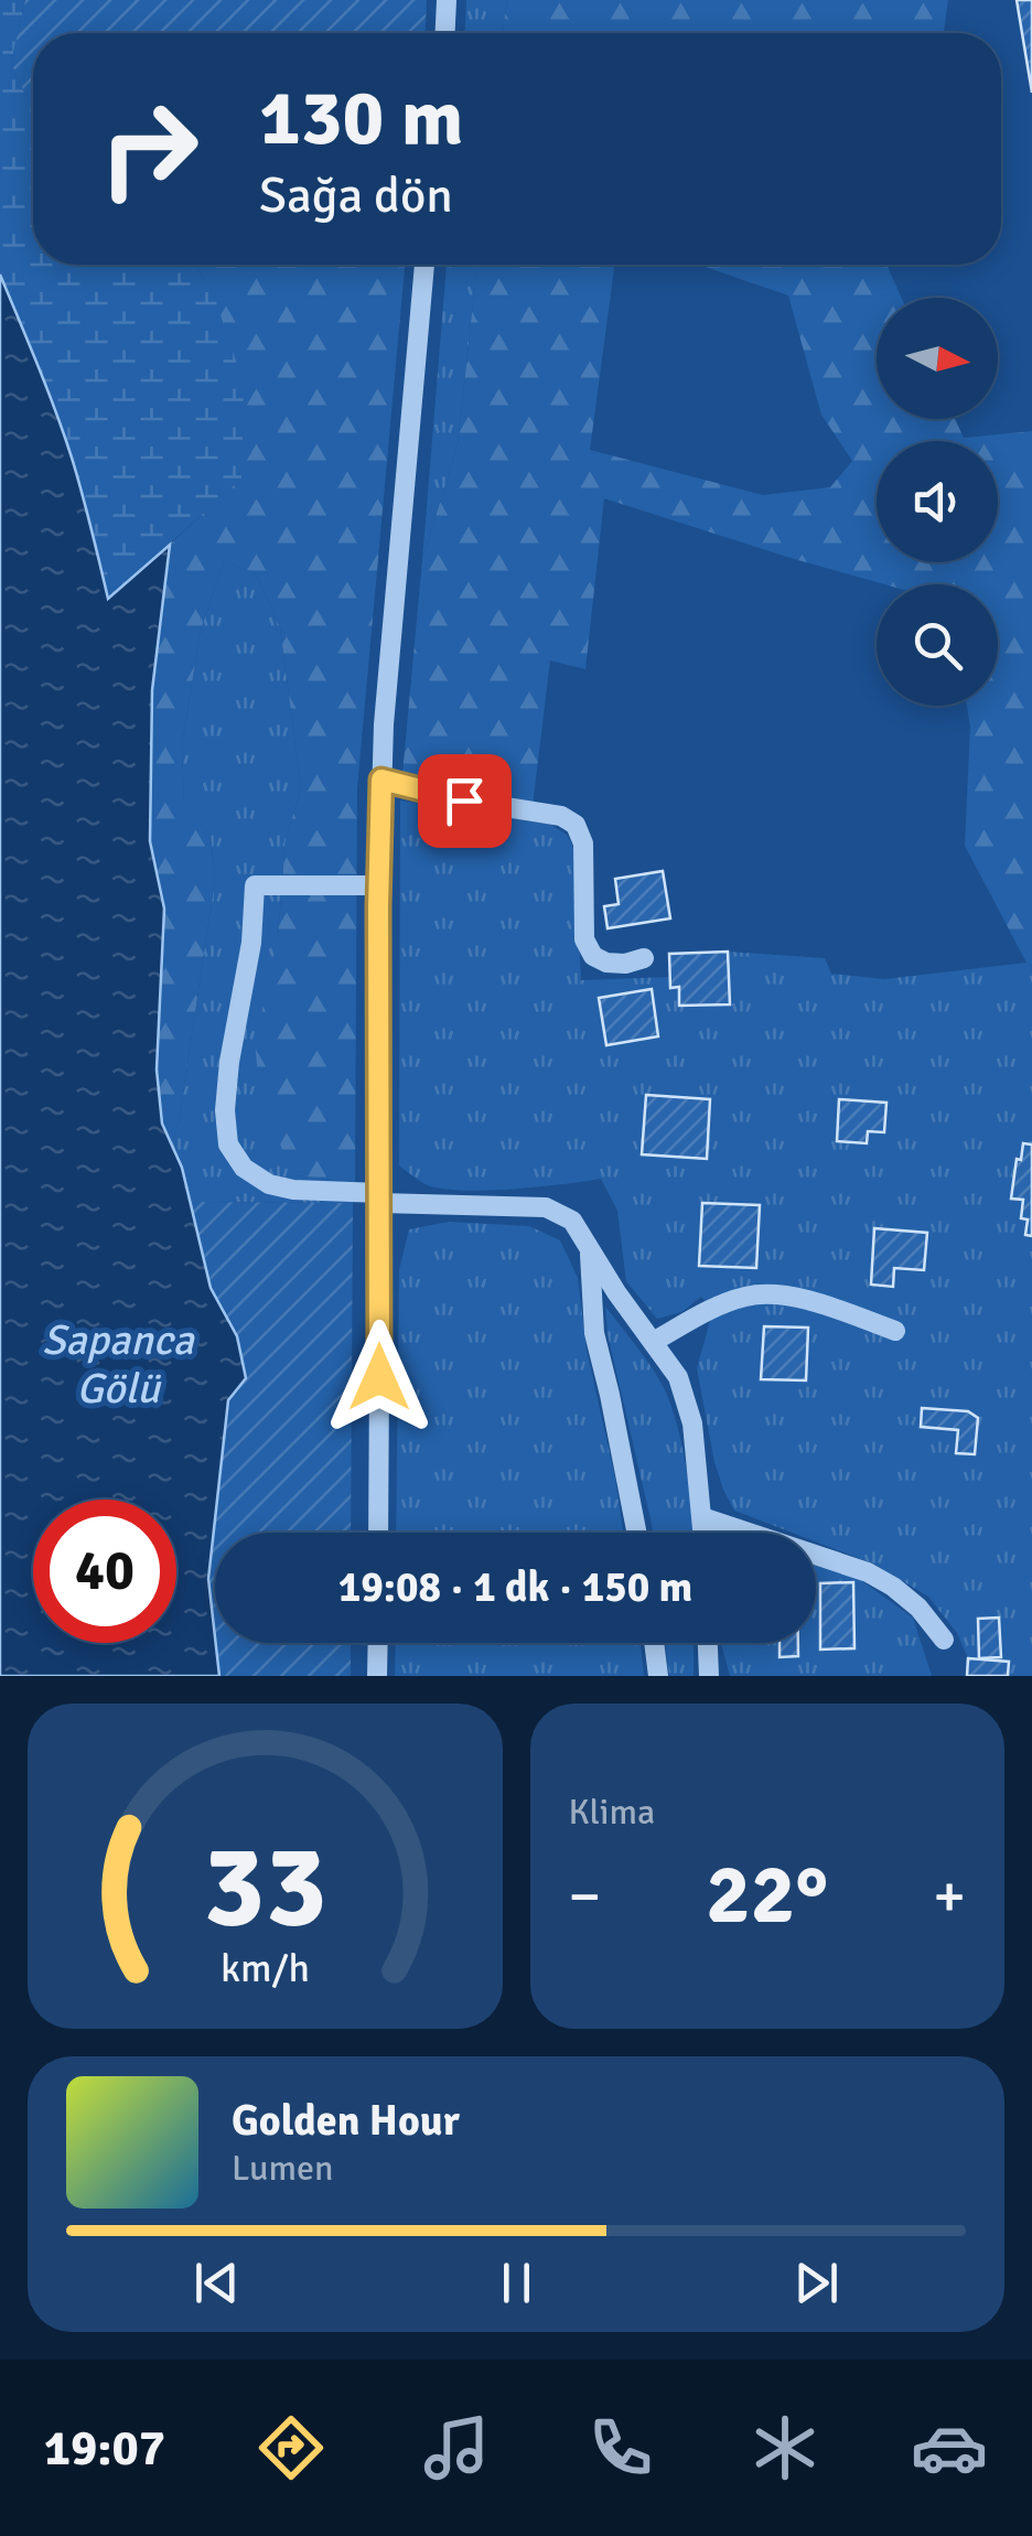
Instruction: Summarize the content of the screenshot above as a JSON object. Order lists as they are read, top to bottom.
{
  "water": ["Sapanca Gölü"],
  "north": "right",
  "page": {
    "turn": ["130 m", "Sağa dön"],
    "limit": "40",
    "trip": "19:08 · 1 dk · 150 m",
    "tile": "Klima",
    "heat": ["−", "22°", "+"],
    "song": ["Golden Hour", "Lumen"],
    "tabs": "19:07",
    "gauge": ["33", "km/h"]
  }
}
